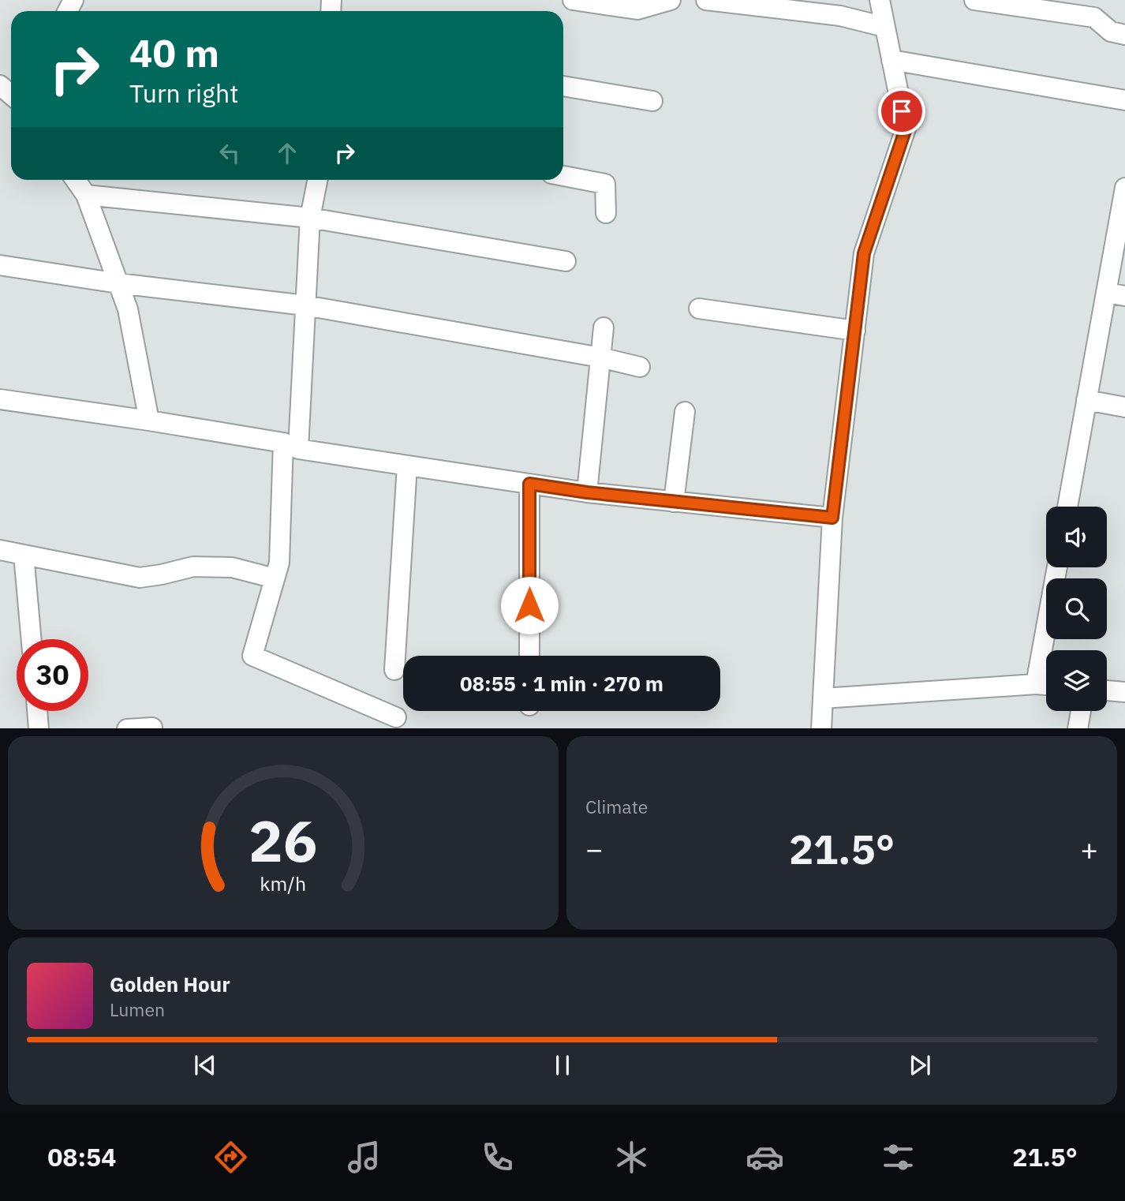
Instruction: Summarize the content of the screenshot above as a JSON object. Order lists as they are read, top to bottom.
{
  "page": {
    "turn": ["40 m", "Turn right"],
    "limit": "30",
    "trip": "08:55 · 1 min · 270 m",
    "tile": "Climate",
    "heat": ["−", "21.5°", "+"],
    "song": ["Golden Hour", "Lumen"],
    "tabs": ["08:54", "21.5°"],
    "gauge": ["26", "km/h"]
  }
}
